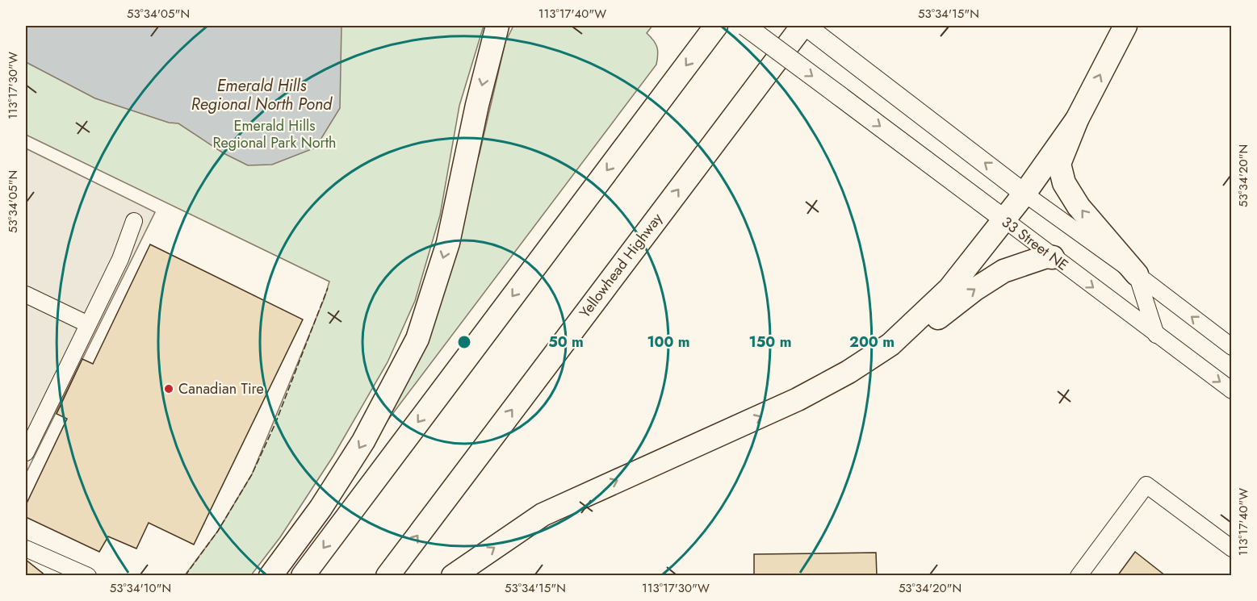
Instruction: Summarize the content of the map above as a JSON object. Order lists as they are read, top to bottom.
{
  "streets": {
    "highway": ["Yellowhead Highway"],
    "main road": ["33 Street NE"]
  },
  "water": ["Emerald Hills Regional North Pond"],
  "parks": ["Emerald Hills Regional Park North"],
  "places": ["Canadian Tire"],
  "coordinates": [
    "53°34'05\"N",
    "113°17'40\"W",
    "53°34'15\"N",
    "113°17'30\"W",
    "53°34'20\"N",
    "53°34'10\"N"
  ],
  "rings": [
    "50 m",
    "100 m",
    "150 m",
    "200 m"
  ]
}
